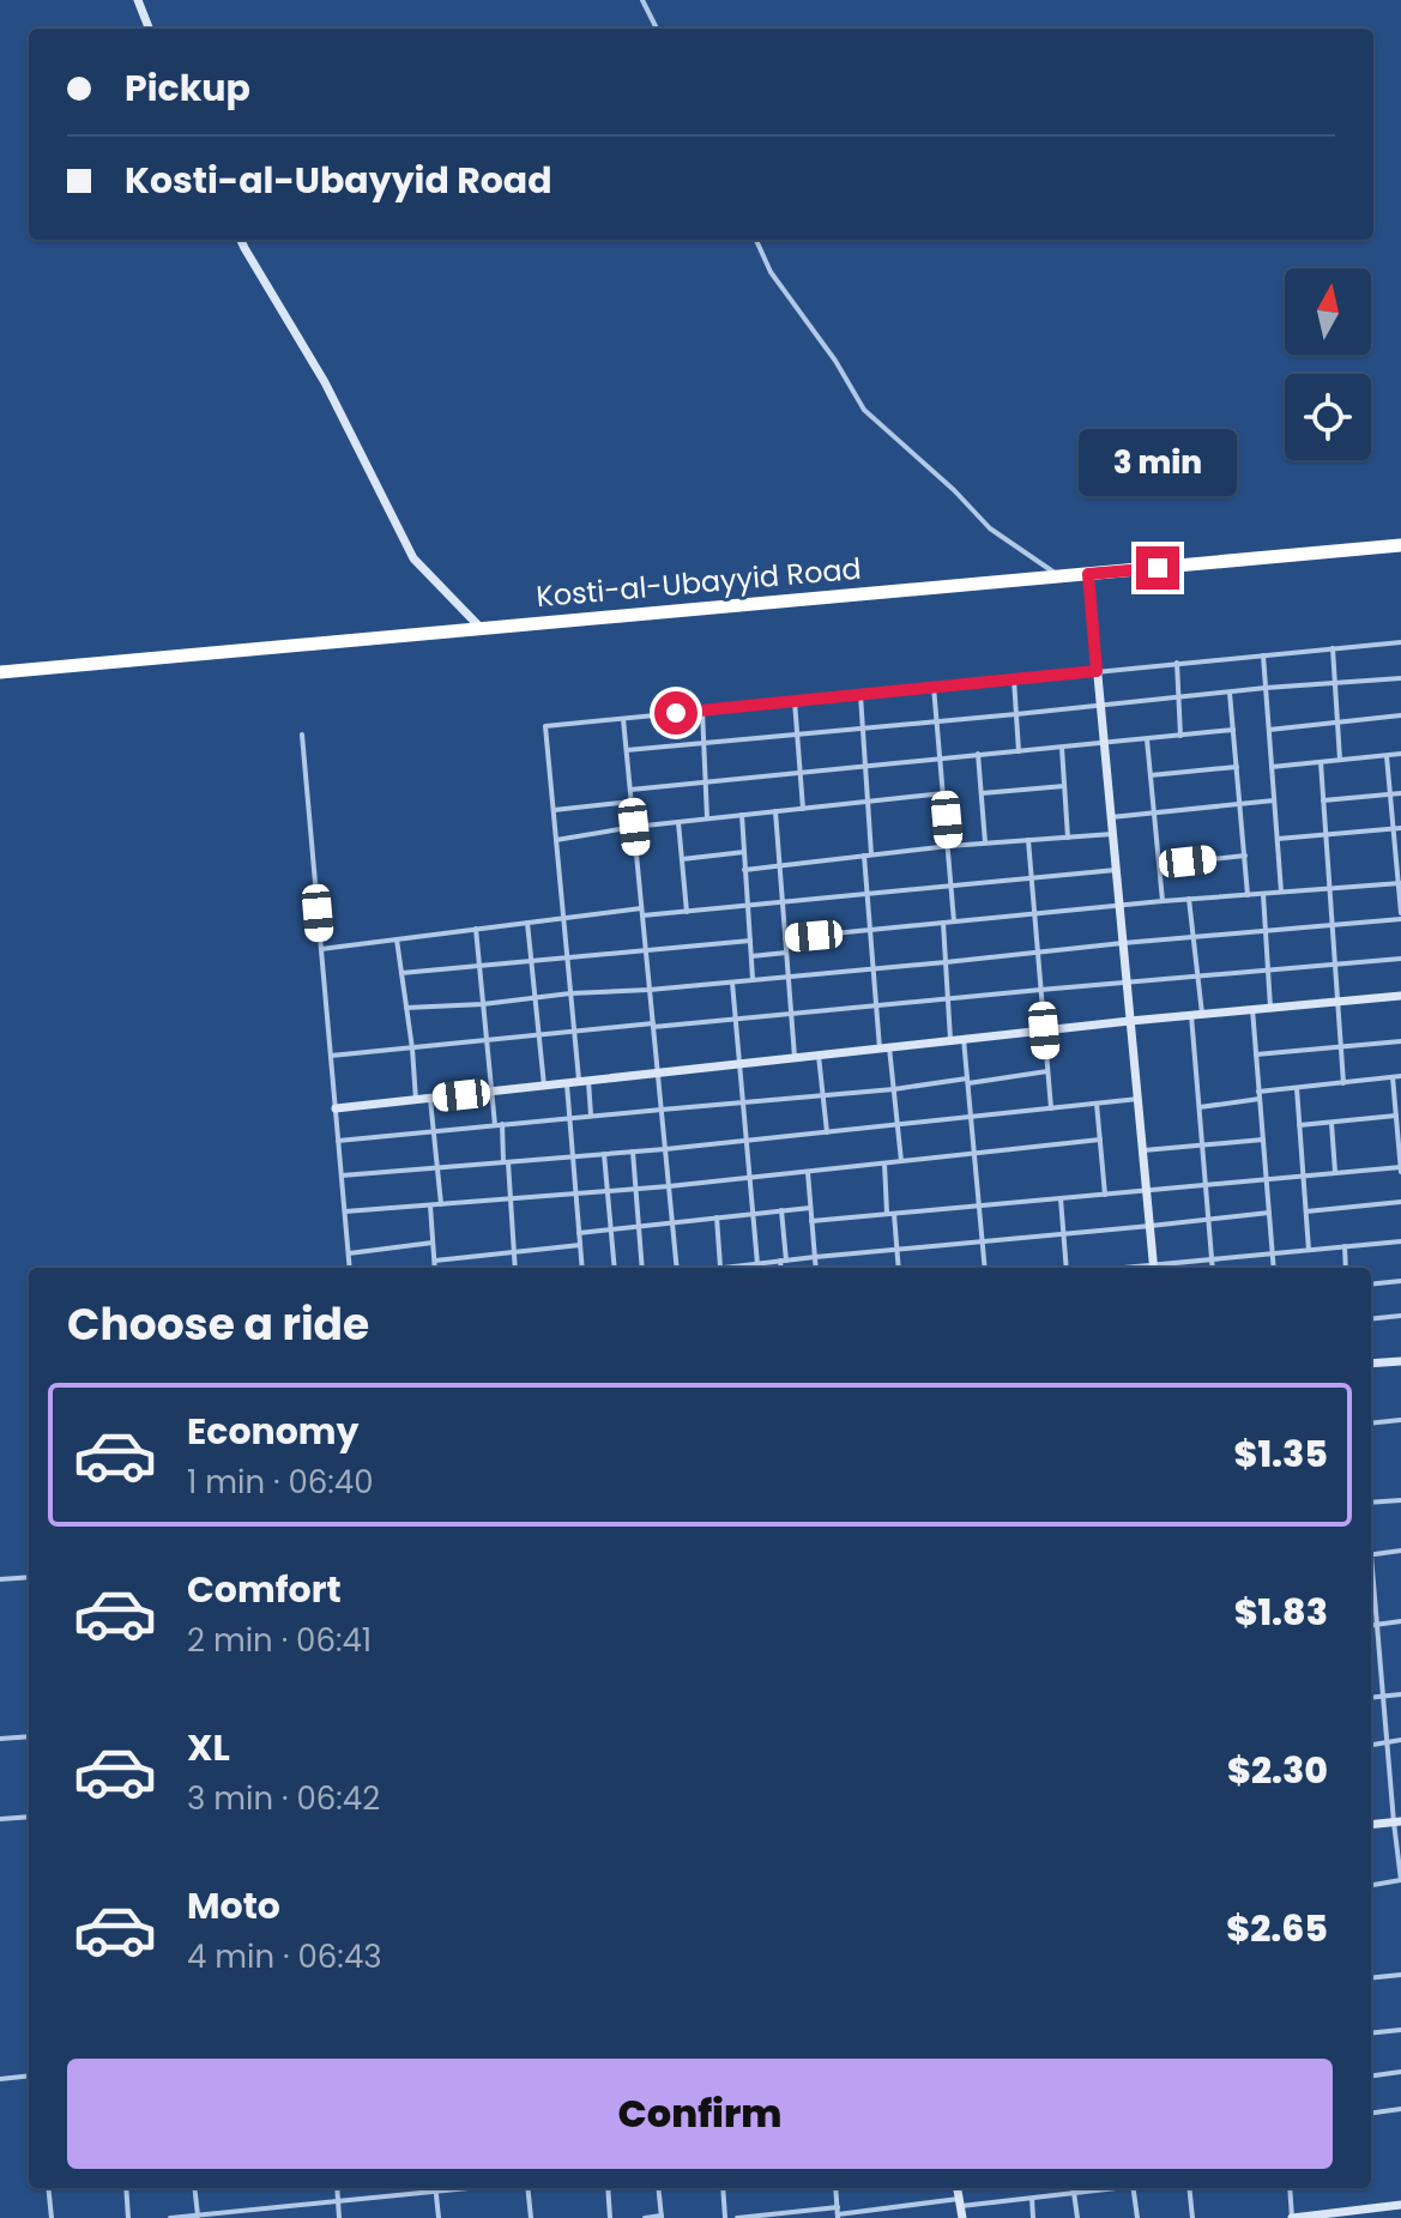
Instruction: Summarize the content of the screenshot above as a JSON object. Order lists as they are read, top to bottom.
{
  "streets": {
    "highway": ["Kosti-al-Ubayyid Road"]
  },
  "north": "top",
  "page": {
    "banner": ["Pickup", "Kosti-al-Ubayyid Road"],
    "bubble": "3 min",
    "heading": "Choose a ride",
    "list": [
      {
        "name": "Economy",
        "note": "1 min · 06:40",
        "value": "$1.35"
      },
      {
        "name": "Comfort",
        "note": "2 min · 06:41",
        "value": "$1.83"
      },
      {
        "name": "XL",
        "note": "3 min · 06:42",
        "value": "$2.30"
      },
      {
        "name": "Moto",
        "note": "4 min · 06:43",
        "value": "$2.65"
      }
    ],
    "buttons": "Confirm"
  }
}
